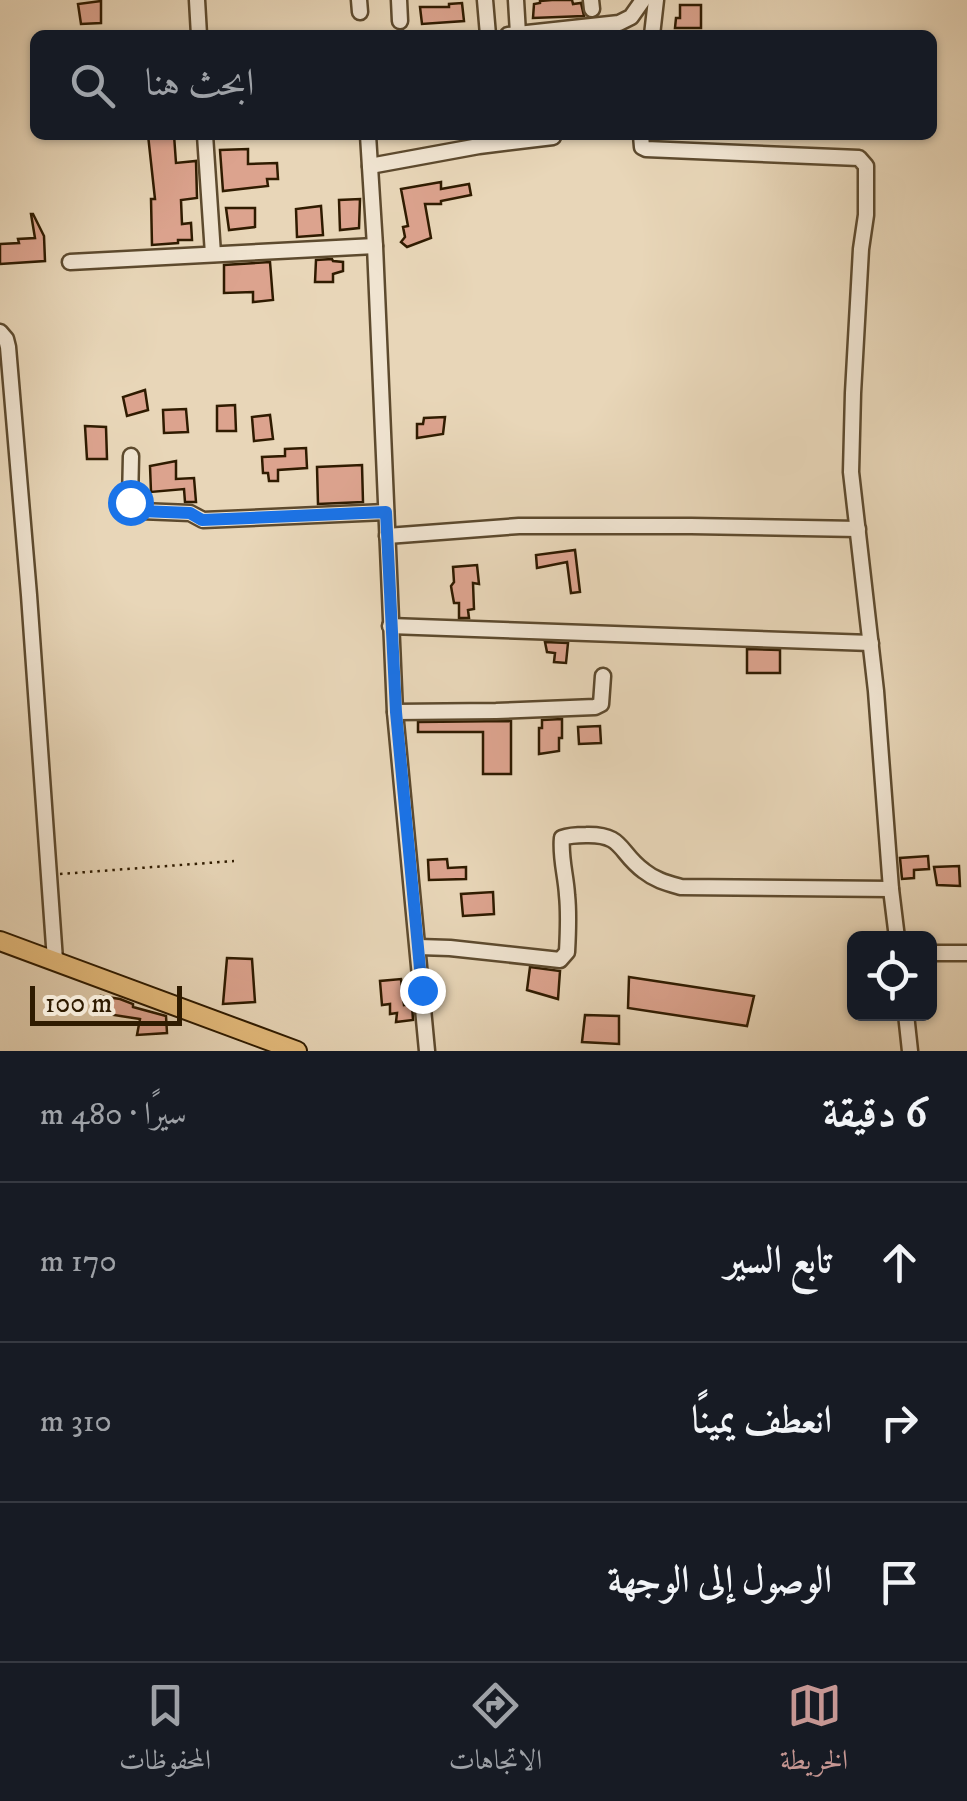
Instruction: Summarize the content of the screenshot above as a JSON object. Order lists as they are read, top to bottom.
{
  "scale_bar": "100 m",
  "page": {
    "search": "ابحث هنا",
    "scale": "100 m",
    "heading": ["6 دقيقة", "سيرًا · 480 m"],
    "list": [
      ["تابع السير", "170 m"],
      ["انعطف يمينًا", "310 m"],
      "الوصول إلى الوجهة"
    ],
    "nav": ["الخريطة", "الاتجاهات", "المحفوظات"]
  }
}
